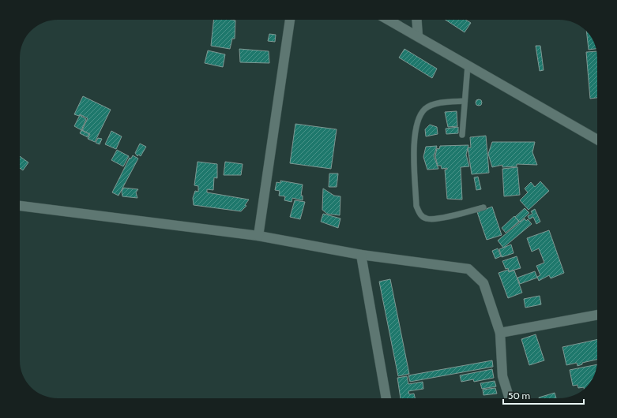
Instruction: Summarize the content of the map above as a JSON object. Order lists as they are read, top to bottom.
{
  "scale_bar": "50 m"
}
